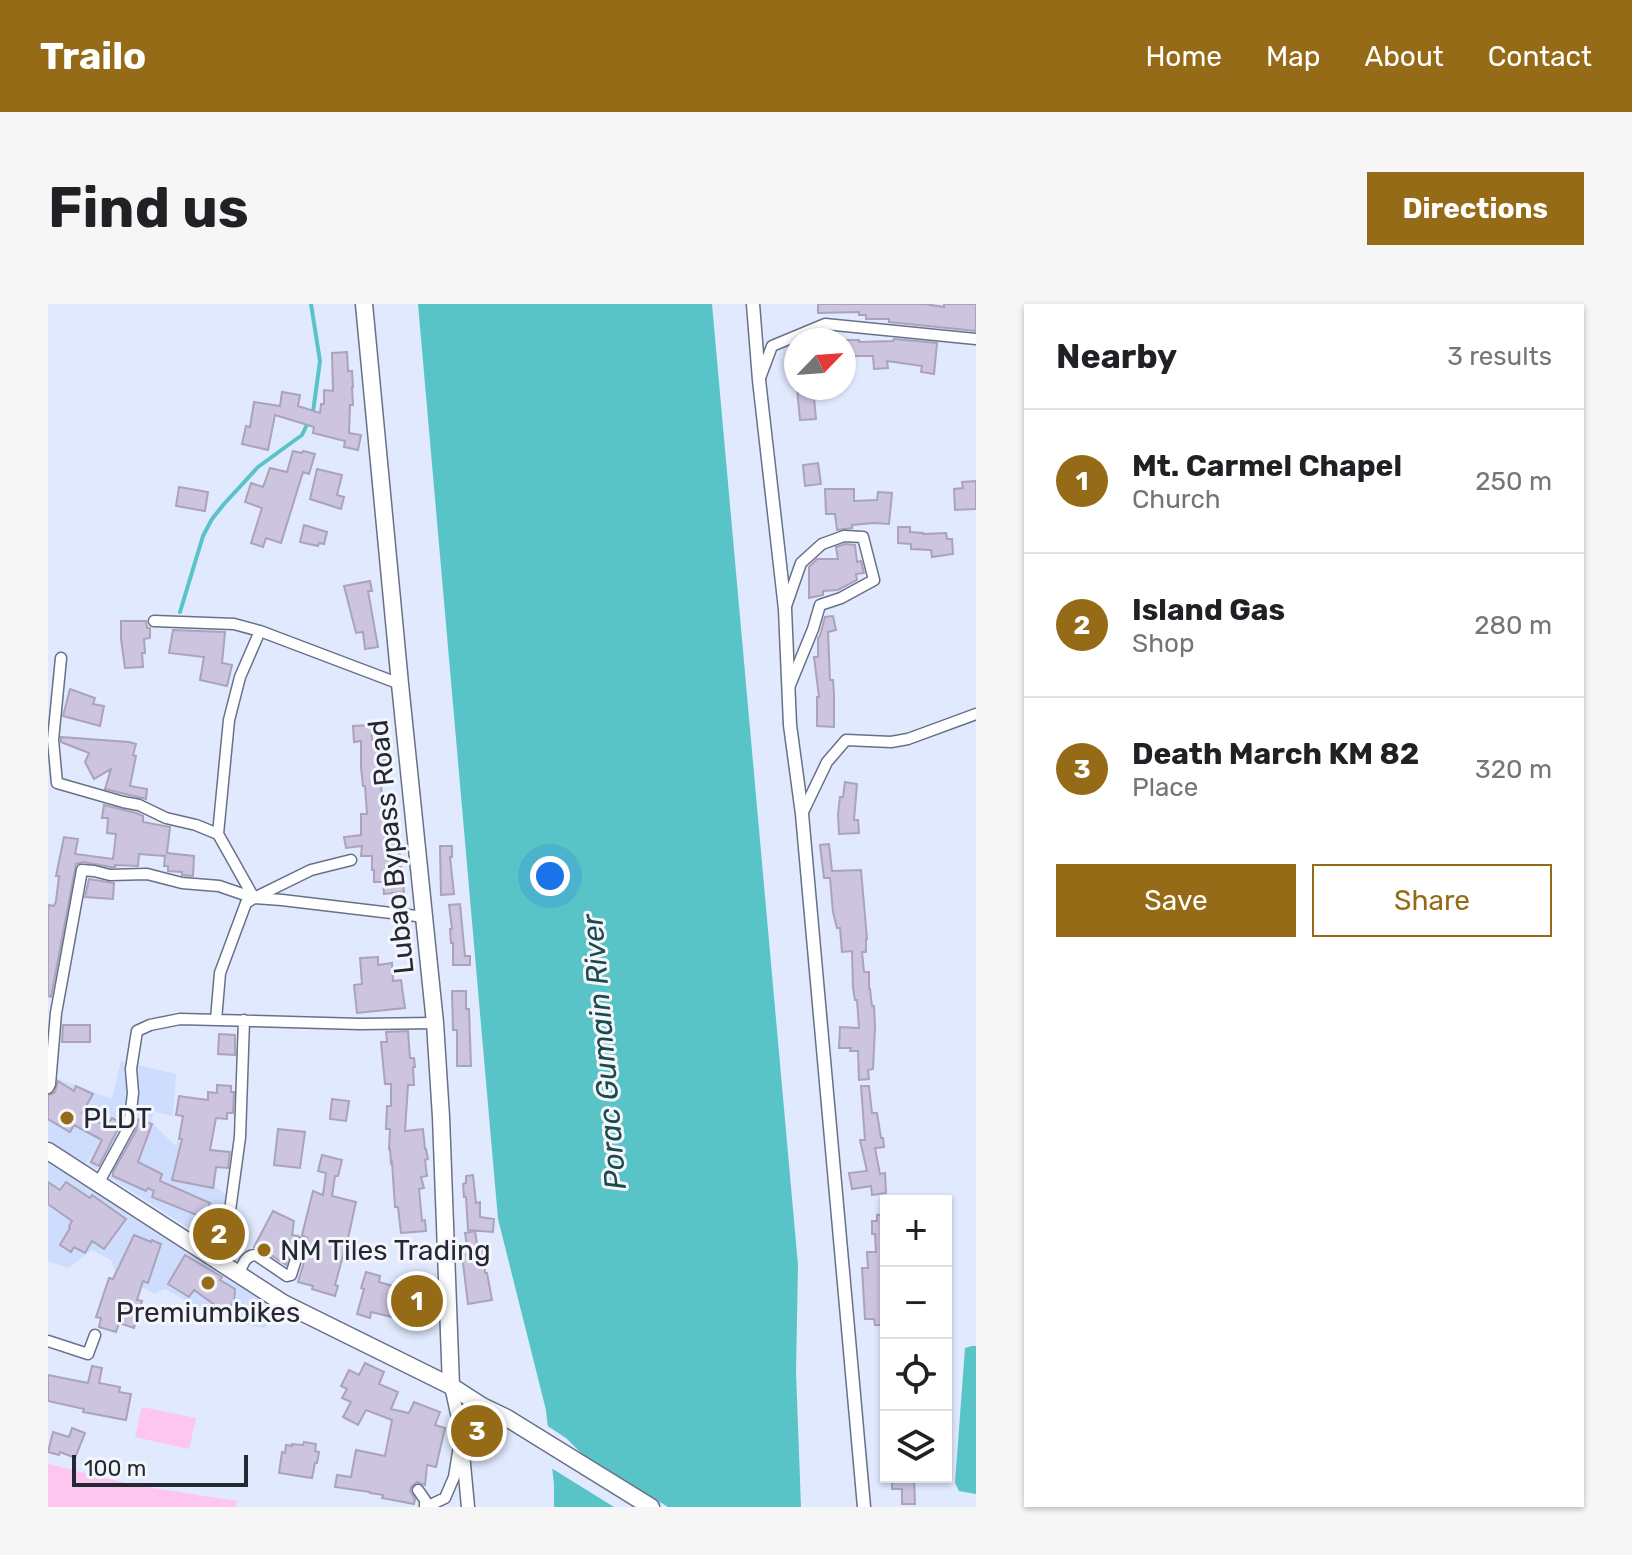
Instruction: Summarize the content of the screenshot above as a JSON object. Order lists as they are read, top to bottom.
{
  "streets": {
    "main road": ["Lubao Bypass Road"]
  },
  "water": ["Porac Gumain River"],
  "places": ["PLDT", "NM Tiles Trading", "Premiumbikes"],
  "scale_bar": "100 m",
  "north": "top right",
  "page": {
    "header": "Trailo",
    "nav": [
      "Home",
      "Map",
      "About",
      "Contact"
    ],
    "buttons": [
      "Directions",
      ["Save", "Share"]
    ],
    "title": "Find us",
    "heading": ["Nearby", "3 results"],
    "list": [
      {
        "mark": "1",
        "name": "Mt. Carmel Chapel",
        "note": "Church",
        "value": "250 m"
      },
      {
        "mark": "2",
        "name": "Island Gas",
        "note": "Shop",
        "value": "280 m"
      },
      {
        "mark": "3",
        "name": "Death March KM 82",
        "note": "Place",
        "value": "320 m"
      }
    ],
    "map_buttons": ["+", "−"],
    "pins": ["2", "1", "3"],
    "scale": "100 m"
  }
}
